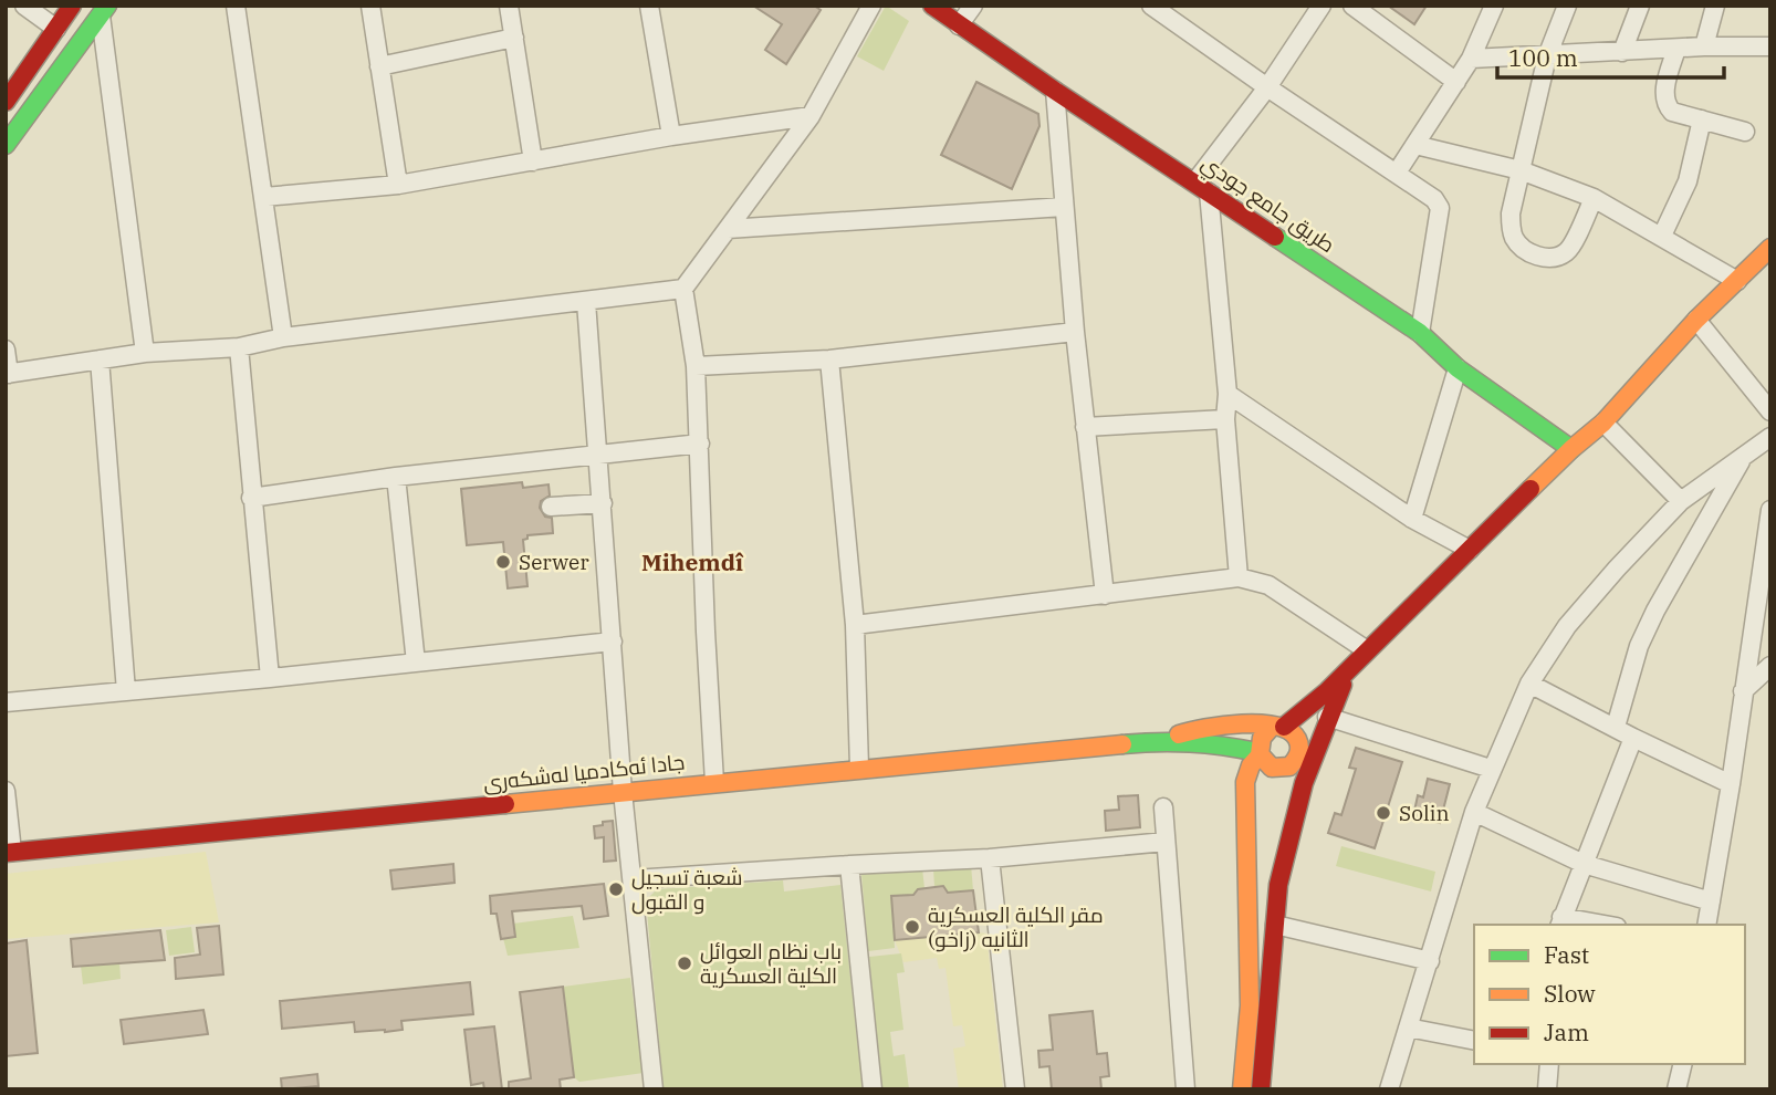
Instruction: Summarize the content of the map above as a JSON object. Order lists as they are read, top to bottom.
{
  "streets": {
    "main road": ["طريق جامع جودي", "جادا ئه‌كادميا له‌شكه‌رى"]
  },
  "districts": ["Mihemdî"],
  "places": [
    "Serwer",
    "Solin",
    "شعبة تسجيل و القبول",
    "مقر الكلية العسكرية الثانيه (زاخو)",
    "باب نظام العوائل الكلية العسكرية"
  ],
  "legend": ["Fast", "Slow", "Jam"],
  "scale_bar": "100 m"
}
